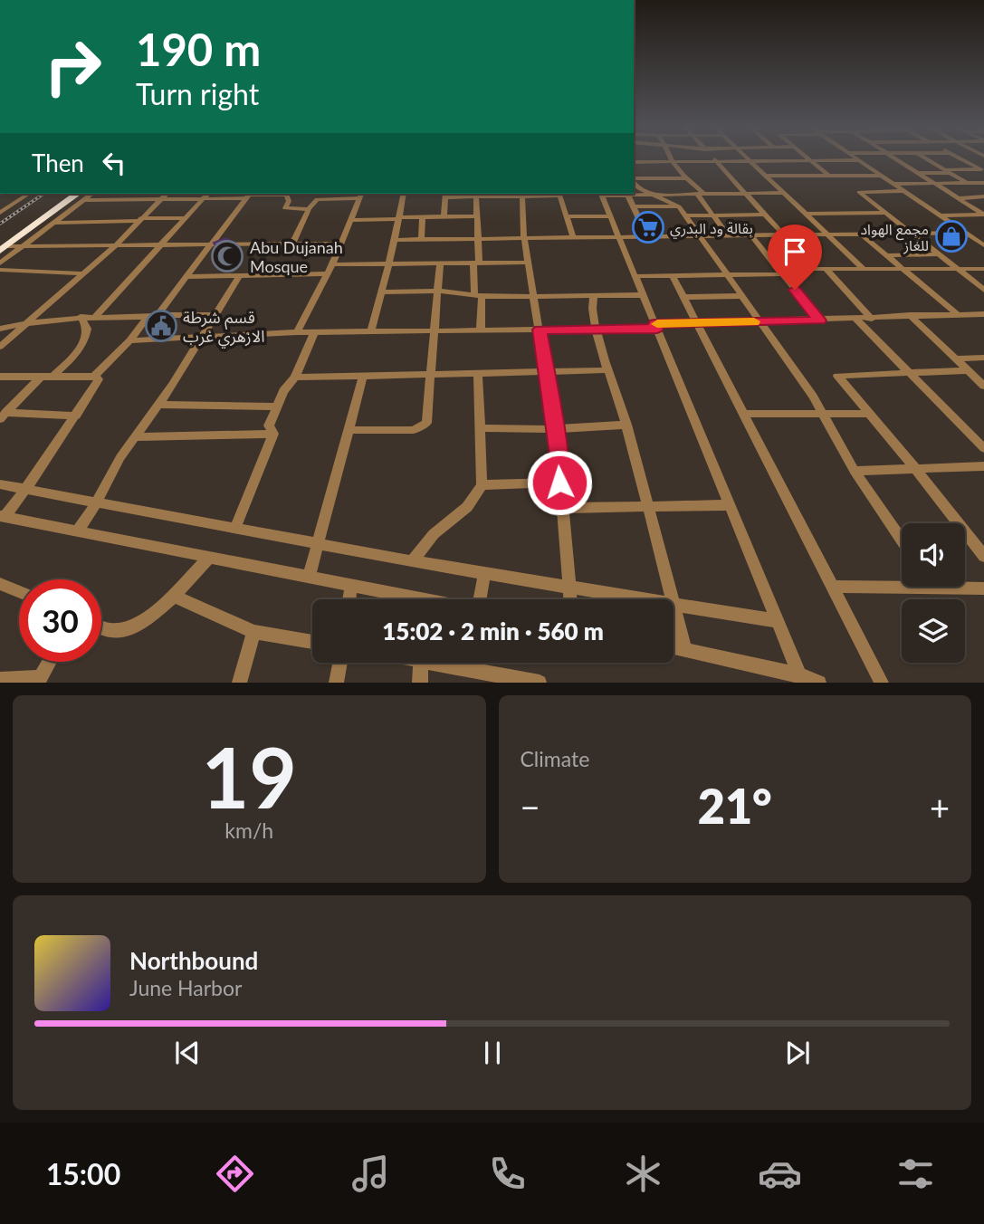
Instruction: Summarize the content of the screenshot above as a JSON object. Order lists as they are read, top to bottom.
{
  "places": {
    "supermarket": ["بقالة ود البدري"],
    "shop": ["مجمع الهواد للغاز"],
    "mosque": ["Abu Dujanah Mosque"],
    "public building": ["قسم شرطة الازهري غرب"]
  },
  "page": {
    "turn": ["190 m", "Turn right"],
    "then": "Then",
    "limit": "30",
    "trip": "15:02 · 2 min · 560 m",
    "tile": [
      ["19", "km/h"],
      "Climate"
    ],
    "heat": ["−", "21°", "+"],
    "song": ["Northbound", "June Harbor"],
    "tabs": "15:00"
  }
}
